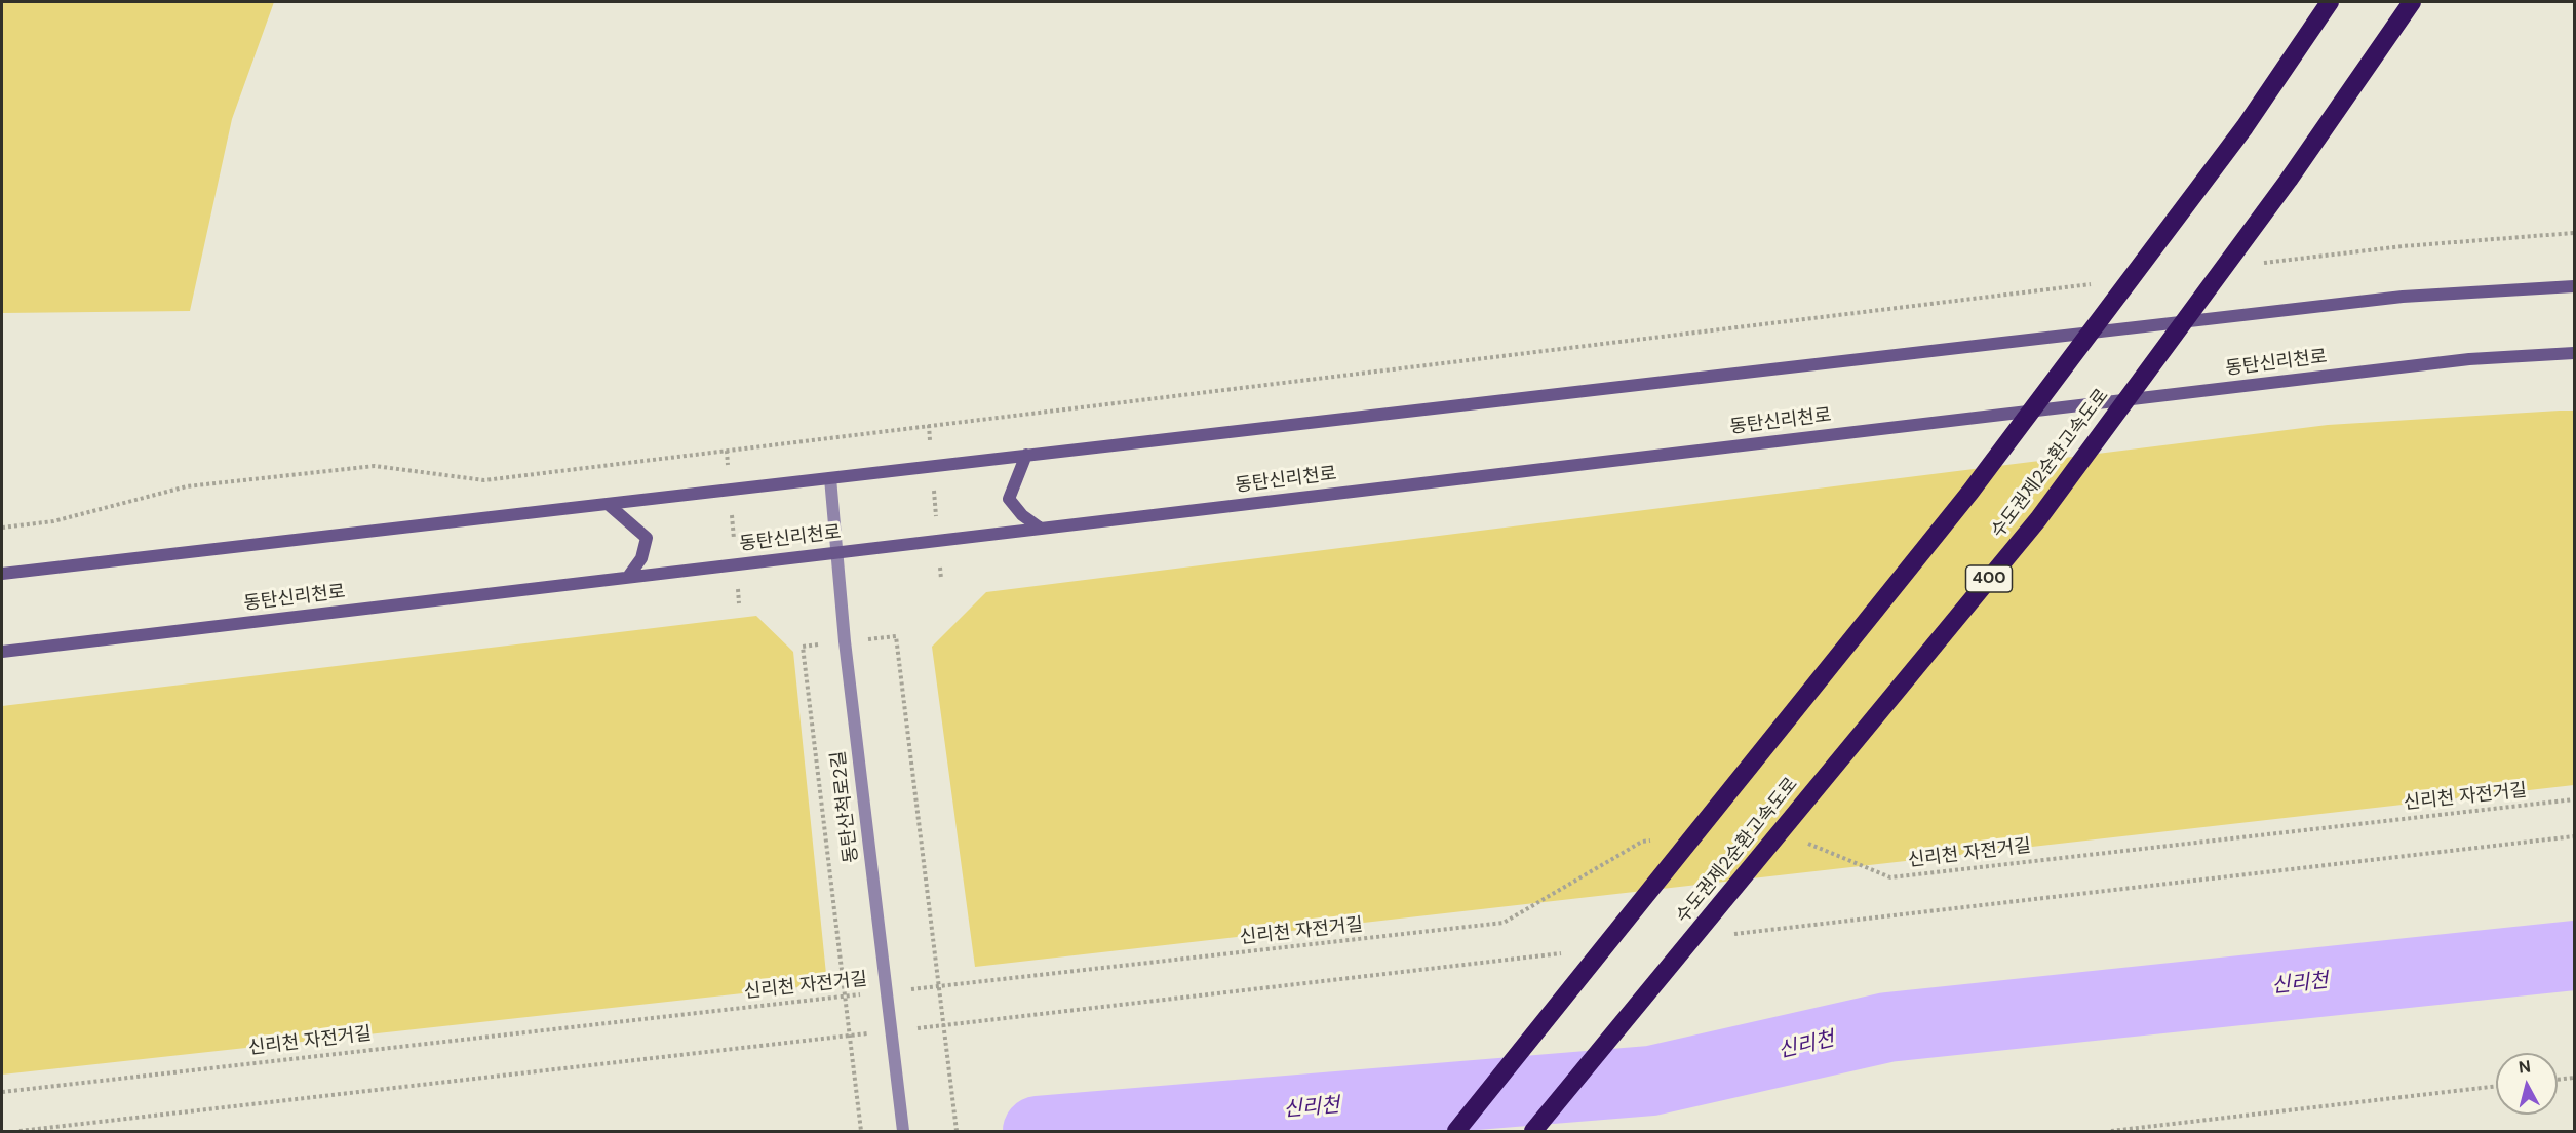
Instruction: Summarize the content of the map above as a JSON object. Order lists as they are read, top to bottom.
{
  "streets": {
    "highway": ["수도권제2순환고속도로", "400"],
    "main road": ["동탄신리천로"],
    "street": ["동탄산척로2길"],
    "path": ["신리천 자전거길"]
  },
  "crossings": [
    ["동탄신리천로", "동탄산척로2길"]
  ],
  "water": ["신리천"],
  "north": "top"
}
